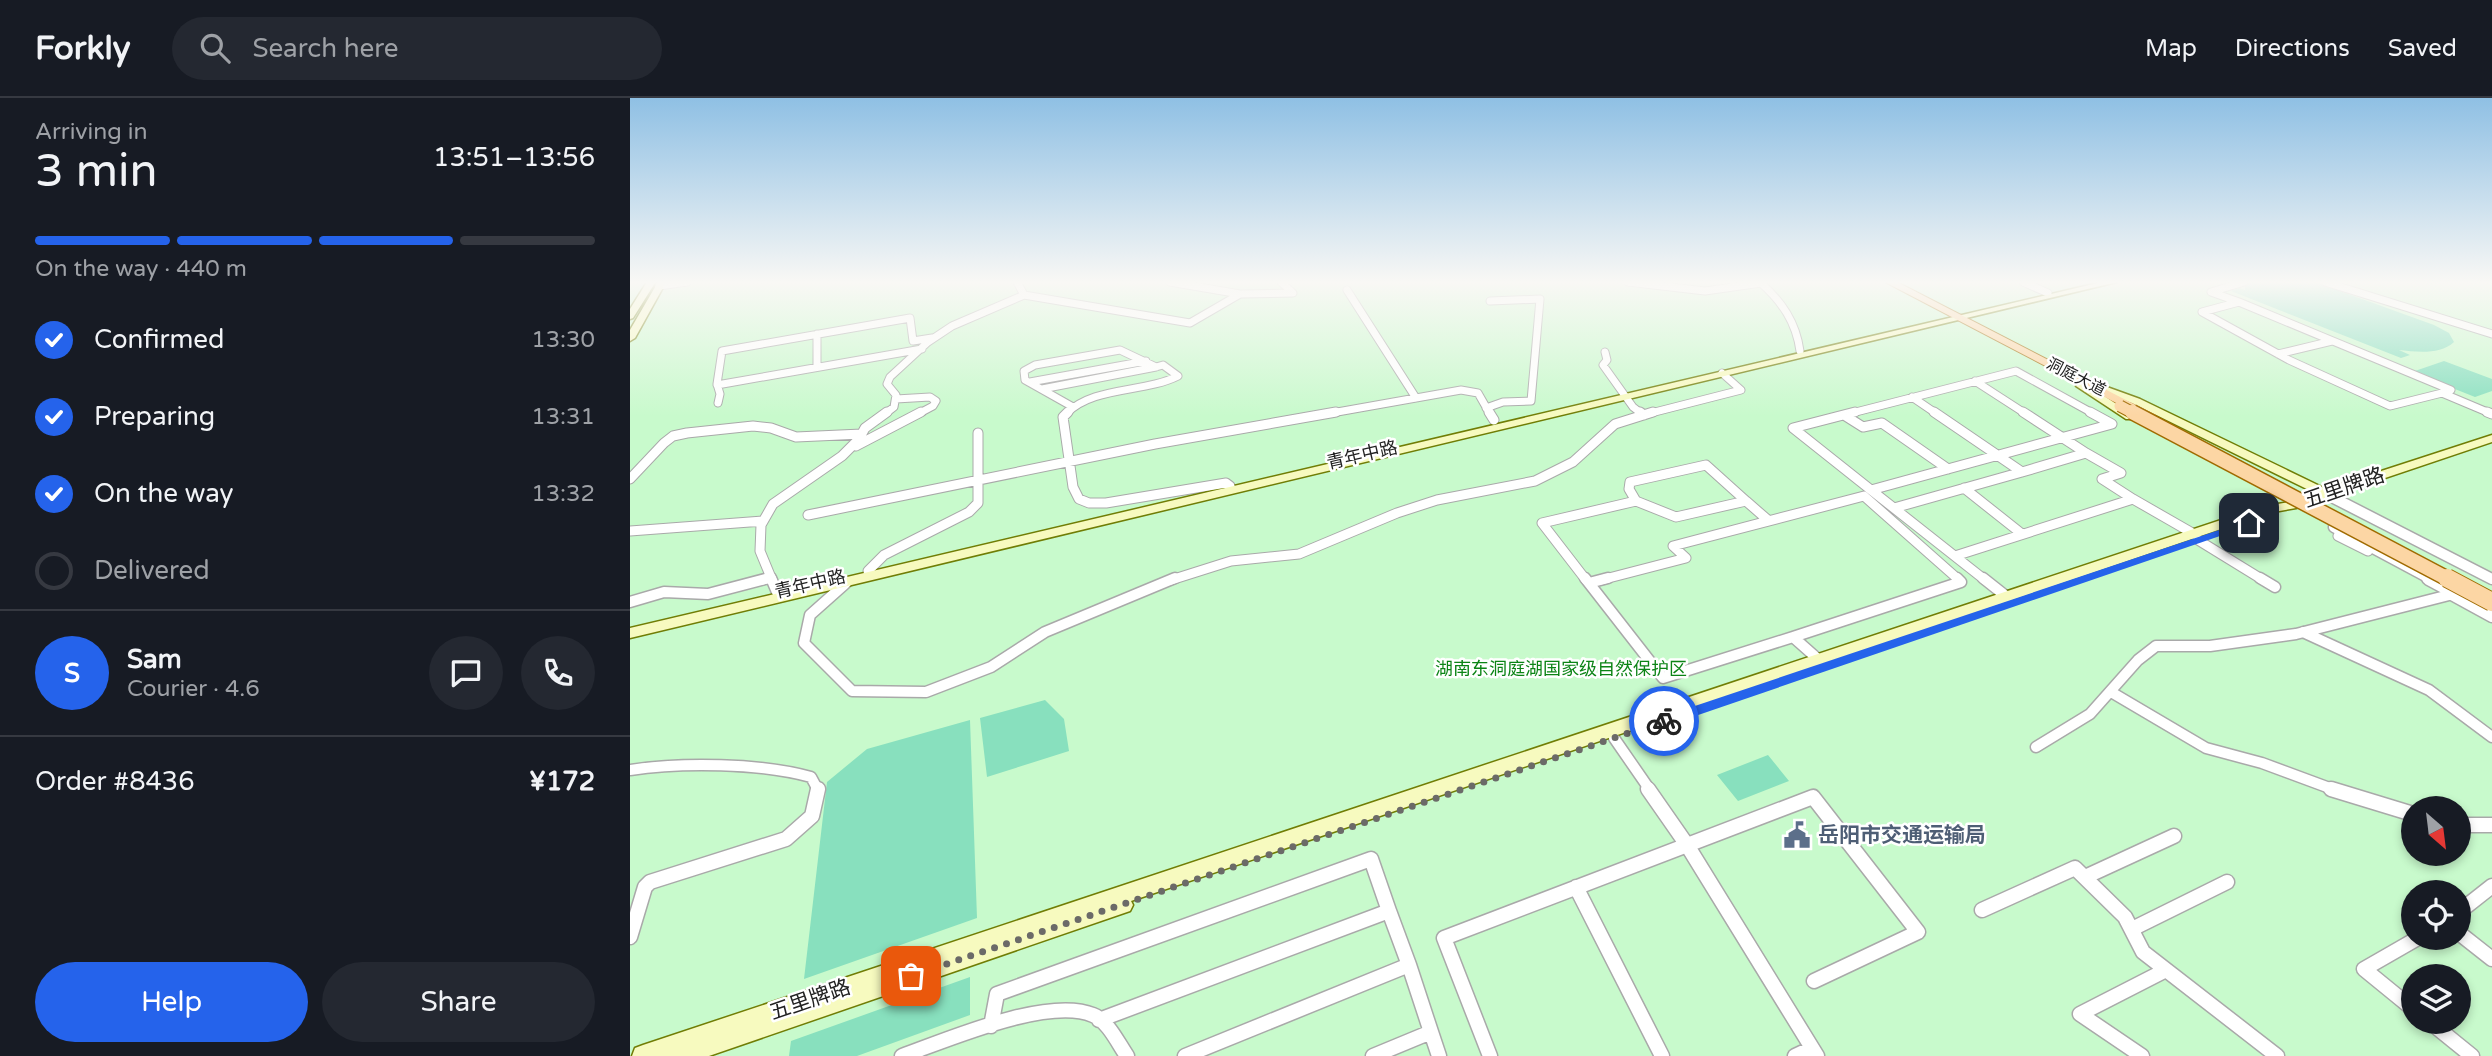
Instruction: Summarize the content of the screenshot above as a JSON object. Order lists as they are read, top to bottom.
{
  "streets": {
    "main road": ["洞庭大道", "青年中路", "五里牌路"]
  },
  "parks": ["湖南东洞庭湖国家级自然保护区"],
  "places": {
    "public building": ["岳阳市交通运输局"]
  },
  "north": "bottom right",
  "page": {
    "header": "Forkly",
    "search": "Search here",
    "nav": ["Map", "Directions", "Saved"],
    "heading": ["3 min", "Arriving in", "13:51–13:56"],
    "panel": [
      "Sam",
      "Courier · 4.6",
      "Order #8436",
      "¥172"
    ],
    "bar": "On the way · 440 m",
    "list": [
      ["Confirmed", "13:30"],
      ["Preparing", "13:31"],
      ["On the way", "13:32"],
      "Delivered"
    ],
    "round": "S",
    "buttons": ["Help", "Share"]
  }
}
